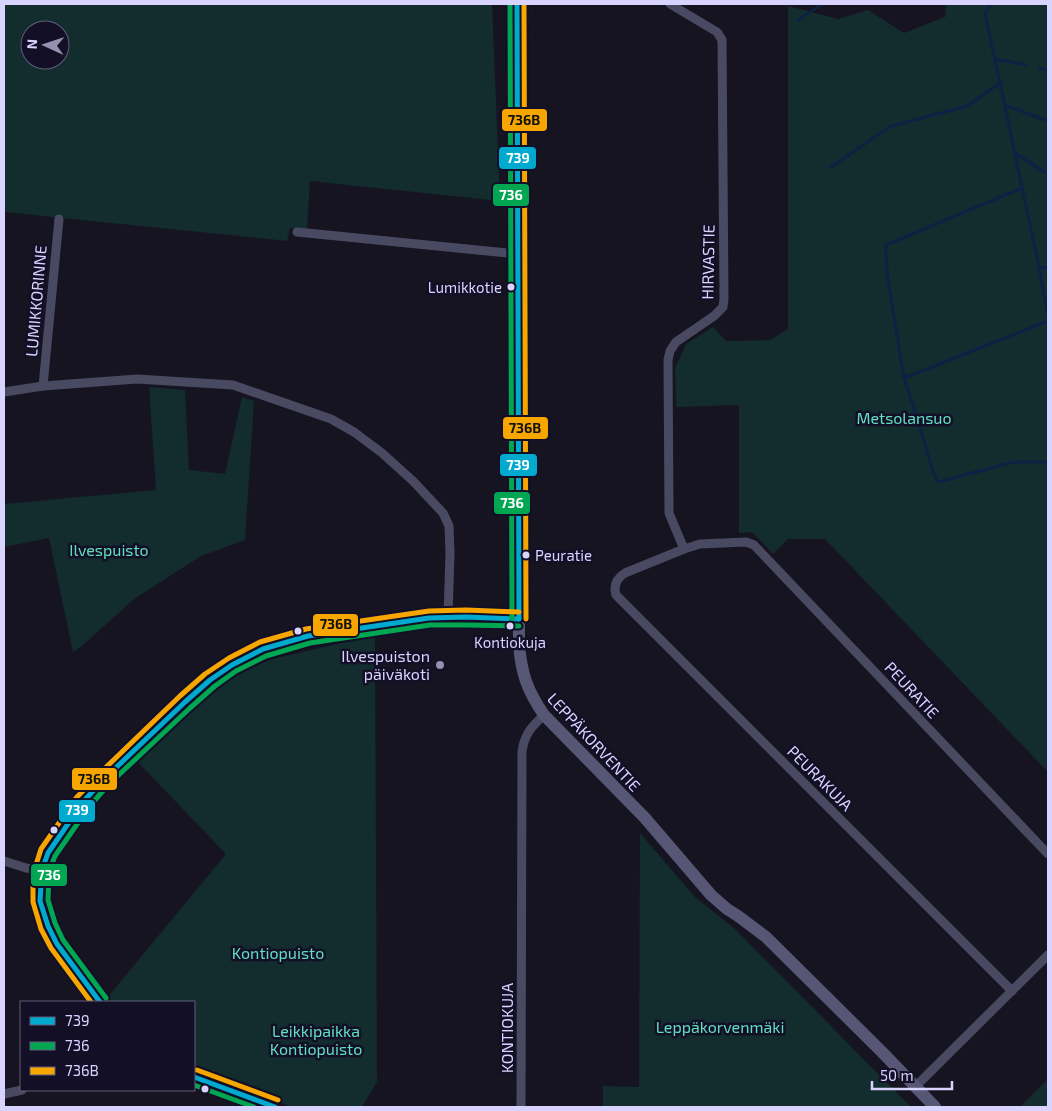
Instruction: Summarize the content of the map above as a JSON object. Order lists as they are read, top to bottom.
{
  "streets": {
    "street": [
      "HIRVASTIE",
      "LUMIKKORINNE",
      "PEURATIE",
      "LEPPÄKORVENTIE",
      "PEURAKUJA",
      "KONTIOKUJA"
    ]
  },
  "crossings": [
    ["HIRVASTIE", "PEURATIE"],
    ["PEURATIE", "PEURAKUJA"],
    ["LEPPÄKORVENTIE", "KONTIOKUJA"]
  ],
  "parks": [
    "Metsolansuo",
    "Ilvespuisto",
    "Kontiopuisto",
    "Leppäkorvenmäki",
    "Leikkipaikka Kontiopuisto"
  ],
  "places": [
    "Lumikkotie",
    "Peuratie",
    "Kontiokuja",
    "Ilvespuiston päiväkoti"
  ],
  "lines": ["transit line 739", "transit line 736", "transit line 736B"],
  "legend": ["739", "736", "736B"],
  "scale_bar": "50 m",
  "north": "left"
}
